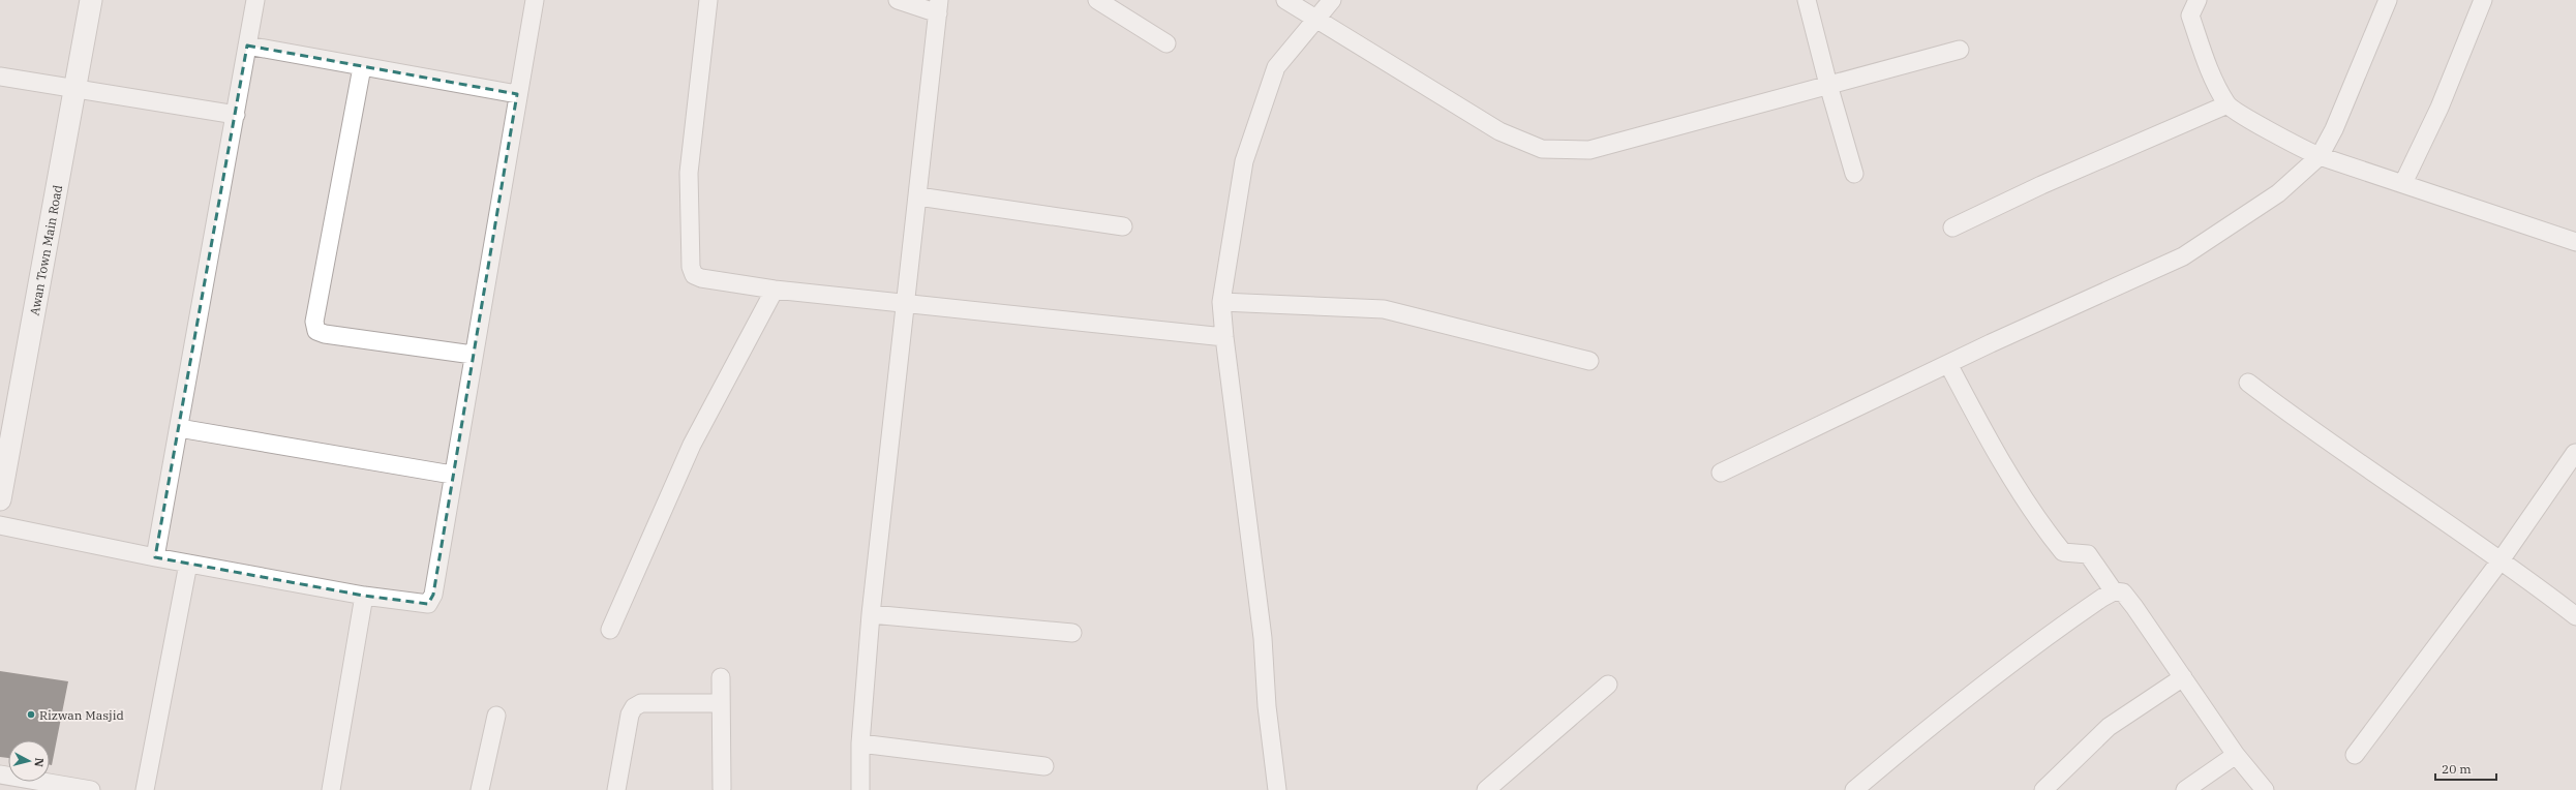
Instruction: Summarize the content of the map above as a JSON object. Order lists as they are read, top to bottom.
{
  "streets": {
    "street": ["Awan Town Main Road"]
  },
  "places": ["Rizwan Masjid"],
  "scale_bar": "20 m",
  "north": "right"
}
